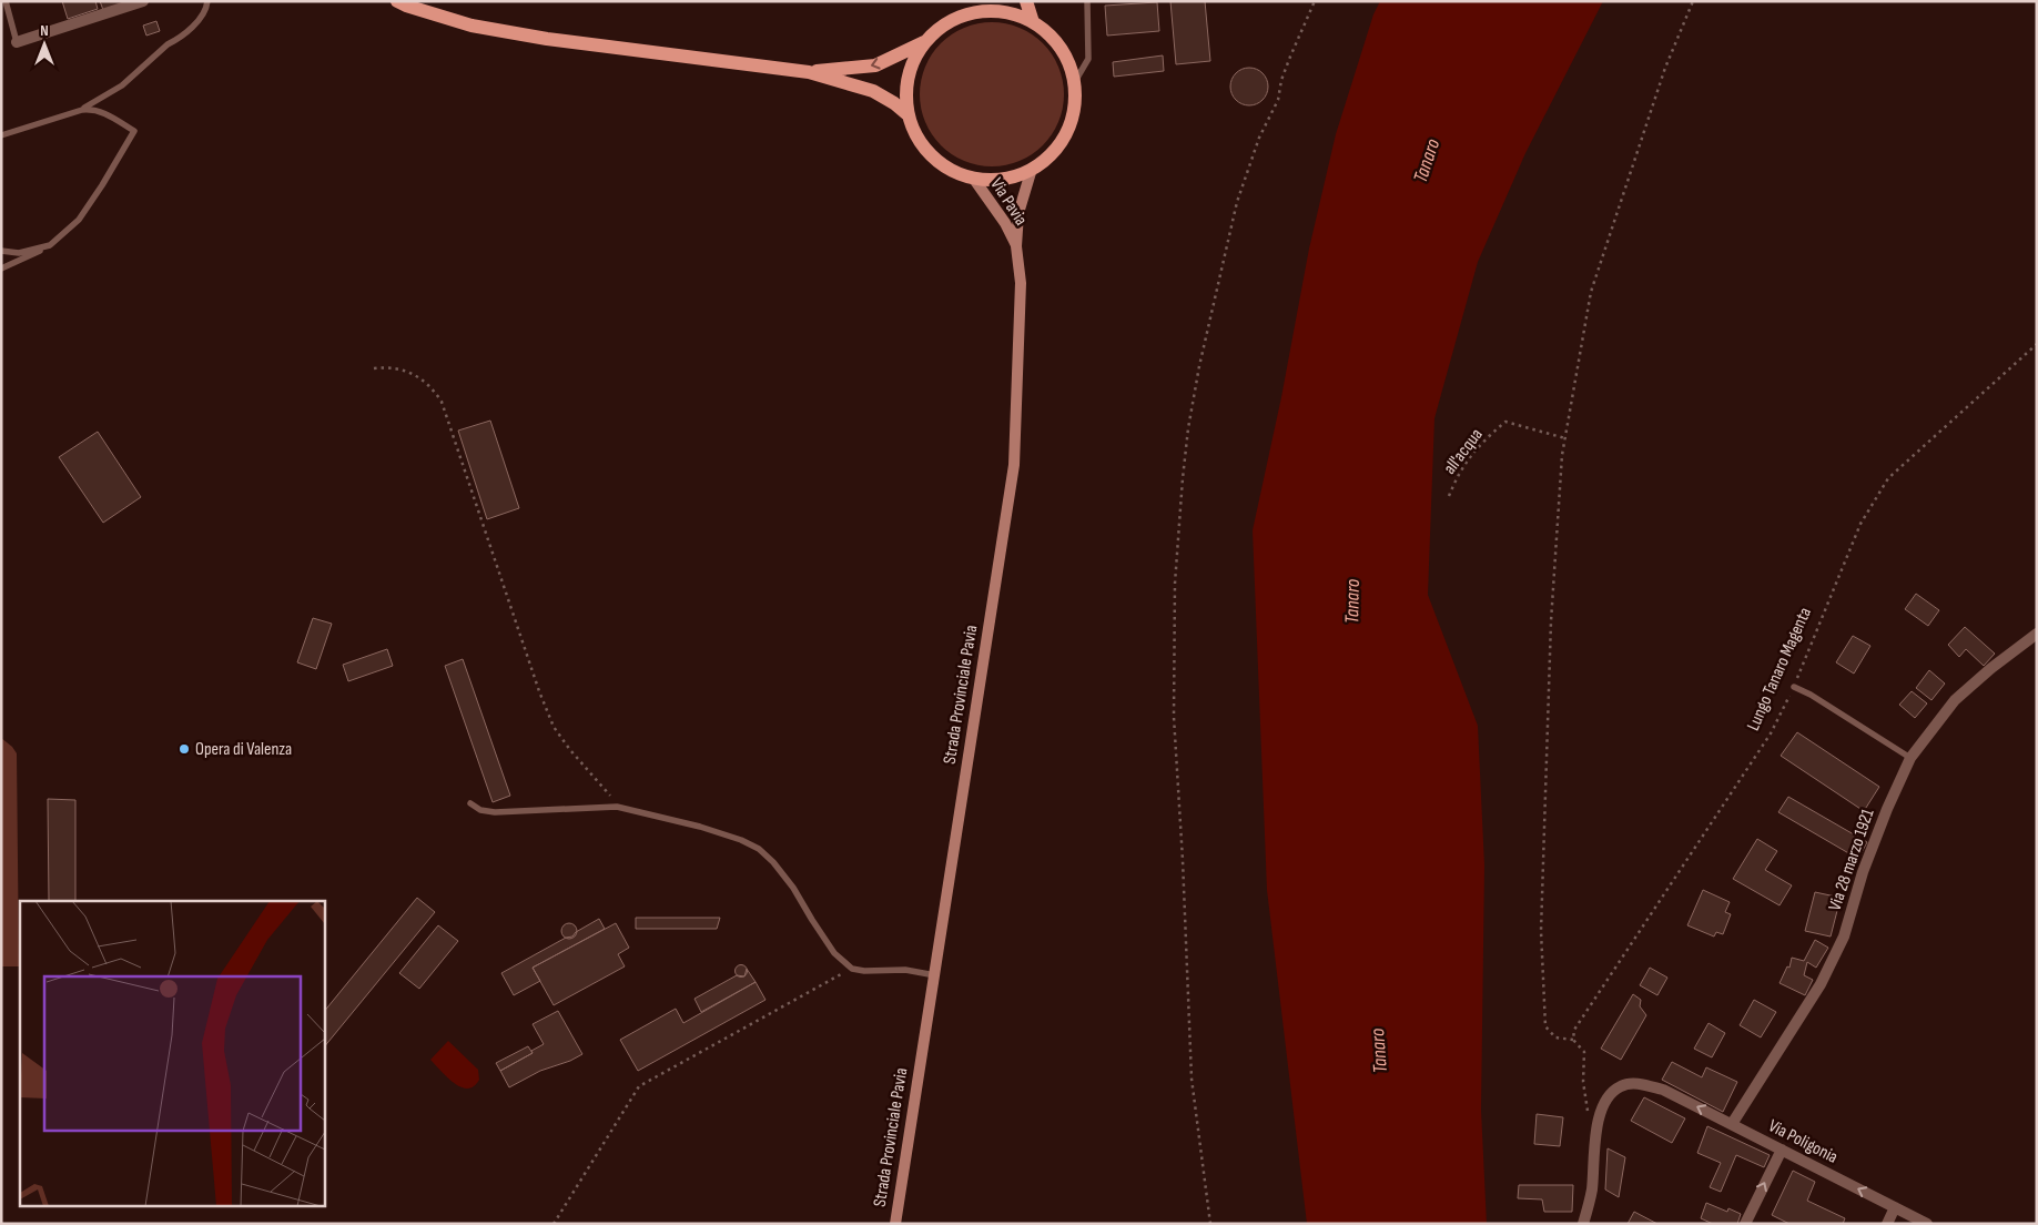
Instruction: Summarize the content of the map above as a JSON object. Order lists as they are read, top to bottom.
{
  "streets": {
    "main road": ["Via Pavia", "Strada Provinciale Pavia"],
    "street": ["Via 28 marzo 1921", "Via Poligonia"],
    "path": ["all'acqua", "Lungo Tanaro Magenta"]
  },
  "crossings": [
    ["Via Pavia", "Strada Provinciale Pavia"],
    ["Via 28 marzo 1921", "Via Poligonia"]
  ],
  "one_way": ["Via Poligonia"],
  "water": ["Tanaro"],
  "places": ["Opera di Valenza"],
  "north": "top"
}
